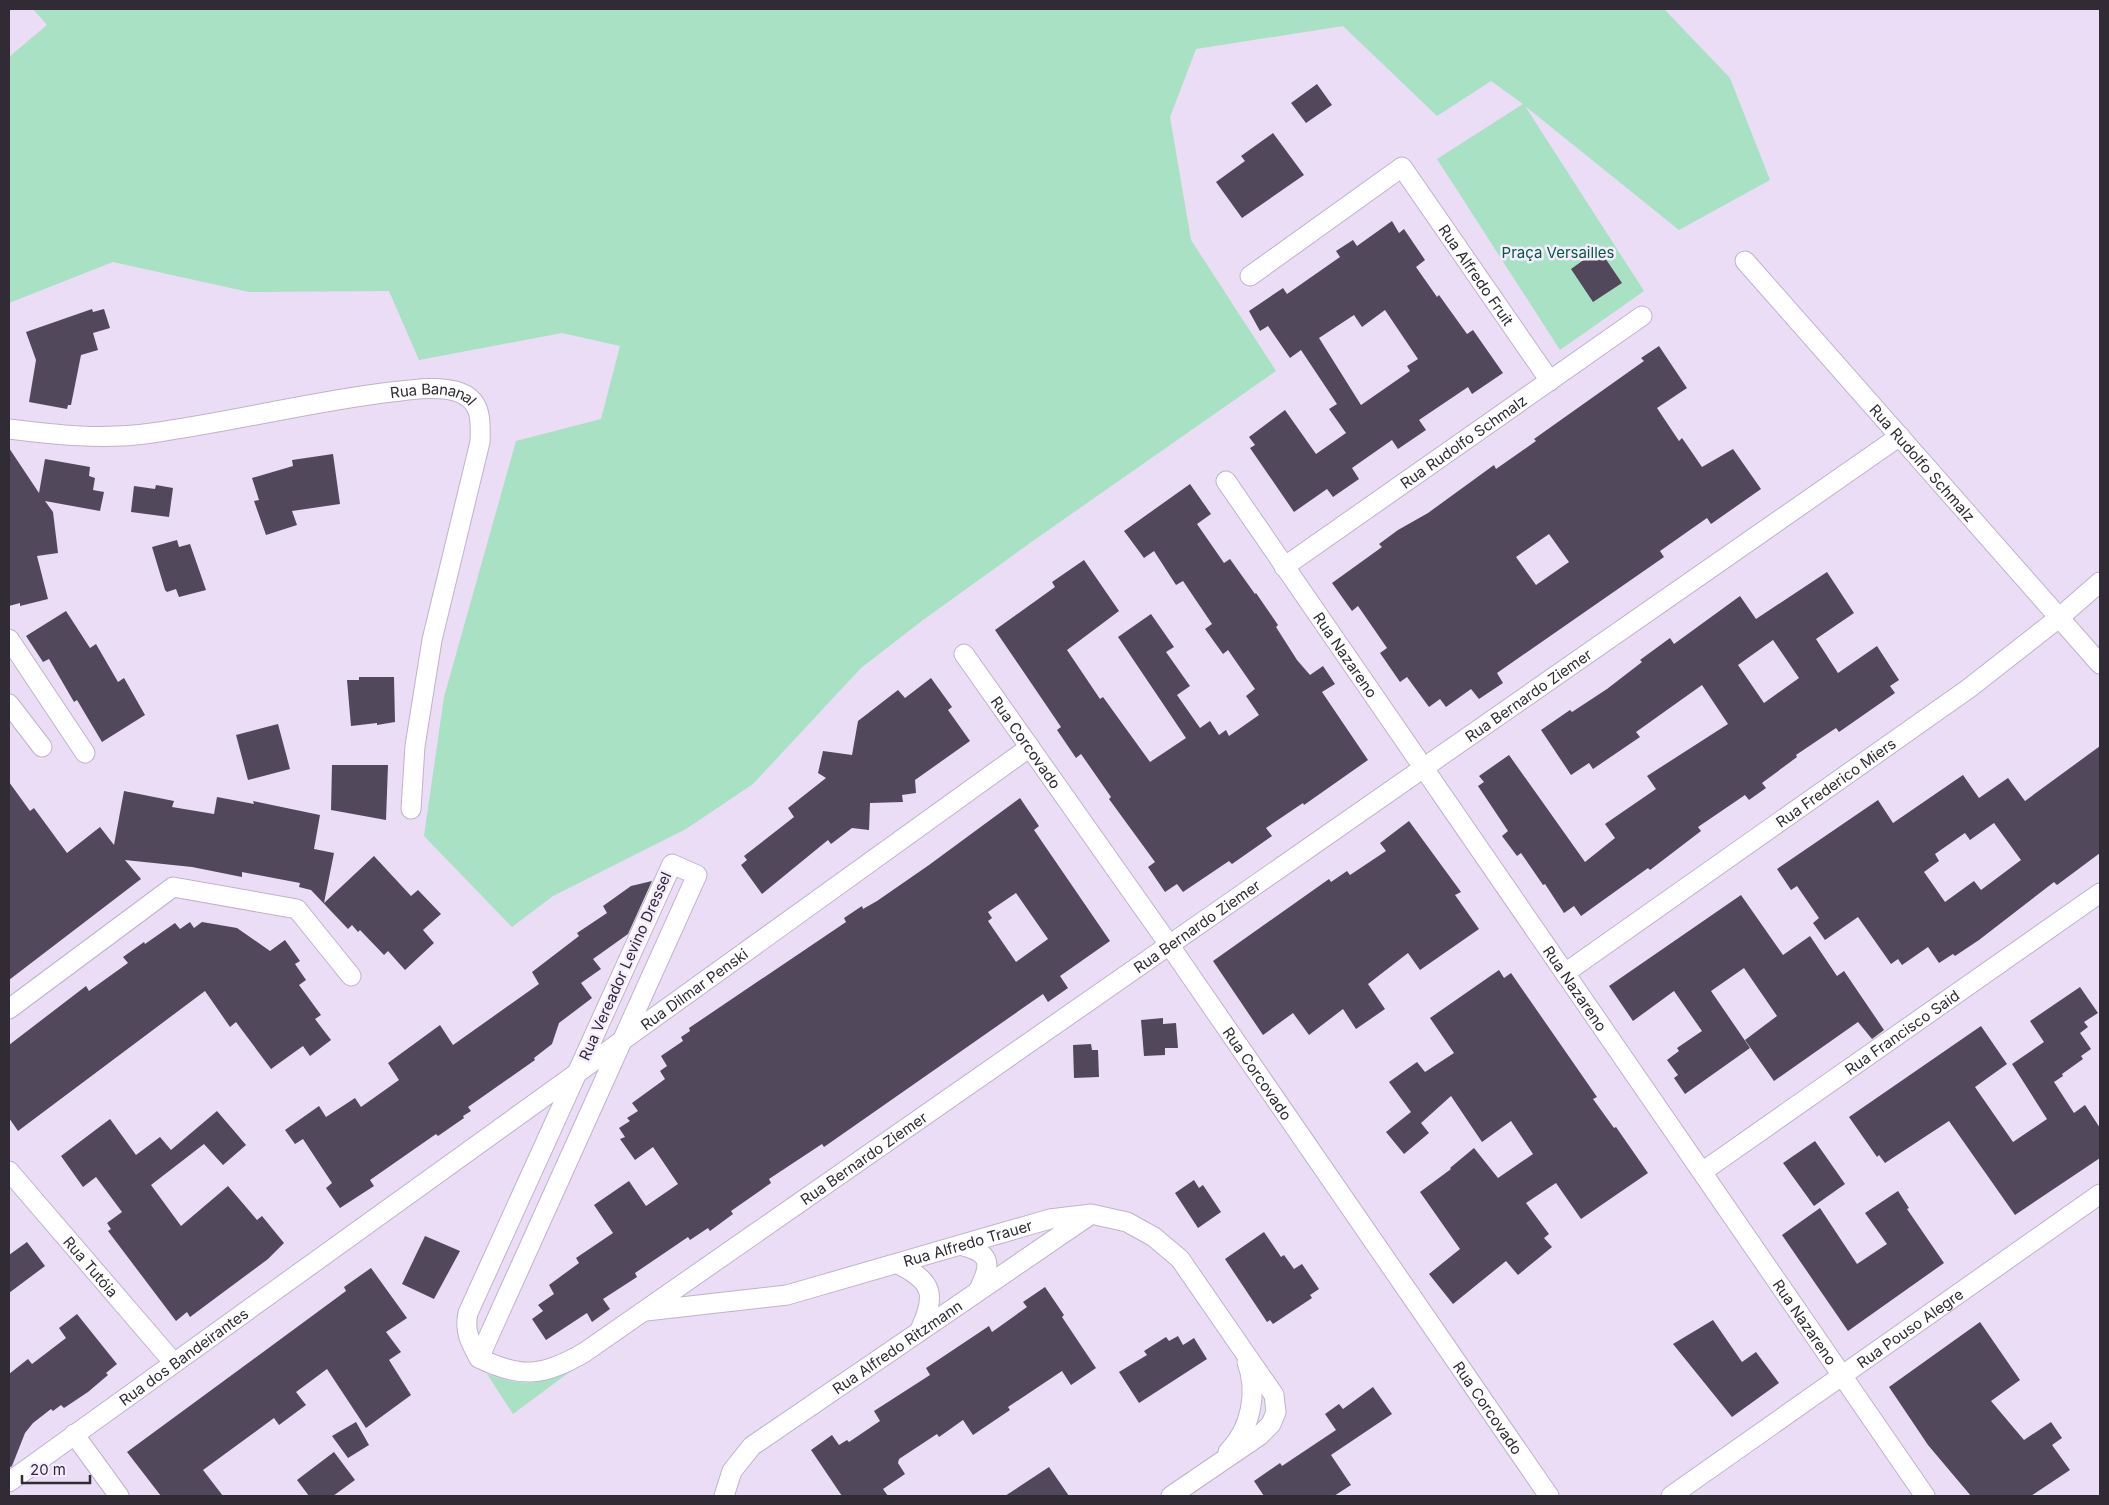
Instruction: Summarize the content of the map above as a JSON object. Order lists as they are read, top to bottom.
{
  "streets": {
    "street": [
      "Rua Alfredo Fruit",
      "Rua Bananal",
      "Rua Rudolfo Schmalz",
      "Rua Nazareno",
      "Rua Bernardo Ziemer",
      "Rua Corcovado",
      "Rua Frederico Miers",
      "Rua Vereador Levino Dressel",
      "Rua Dilmar Penski",
      "Rua Francisco Said",
      "Rua Alfredo Trauer",
      "Rua Tutóia",
      "Rua Pouso Alegre",
      "Rua Alfredo Ritzmann",
      "Rua dos Bandeirantes"
    ]
  },
  "crossings": [
    ["Rua Alfredo Fruit", "Rua Rudolfo Schmalz"],
    ["Rua Rudolfo Schmalz", "Rua Nazareno"],
    ["Rua Rudolfo Schmalz", "Rua Bernardo Ziemer"],
    ["Rua Rudolfo Schmalz", "Rua Frederico Miers"],
    ["Rua Nazareno", "Rua Bernardo Ziemer"],
    ["Rua Nazareno", "Rua Frederico Miers"],
    ["Rua Nazareno", "Rua Francisco Said"],
    ["Rua Nazareno", "Rua Pouso Alegre"],
    ["Rua Bernardo Ziemer", "Rua Corcovado"],
    ["Rua Bernardo Ziemer", "Rua Vereador Levino Dressel"],
    ["Rua Bernardo Ziemer", "Rua Alfredo Trauer"],
    ["Rua Corcovado", "Rua Dilmar Penski"],
    ["Rua Vereador Levino Dressel", "Rua Dilmar Penski"],
    ["Rua Dilmar Penski", "Rua dos Bandeirantes"],
    ["Rua Alfredo Trauer", "Rua Alfredo Ritzmann"],
    ["Rua Tutóia", "Rua dos Bandeirantes"]
  ],
  "parks": ["Praça Versailles"],
  "scale_bar": "20 m"
}
